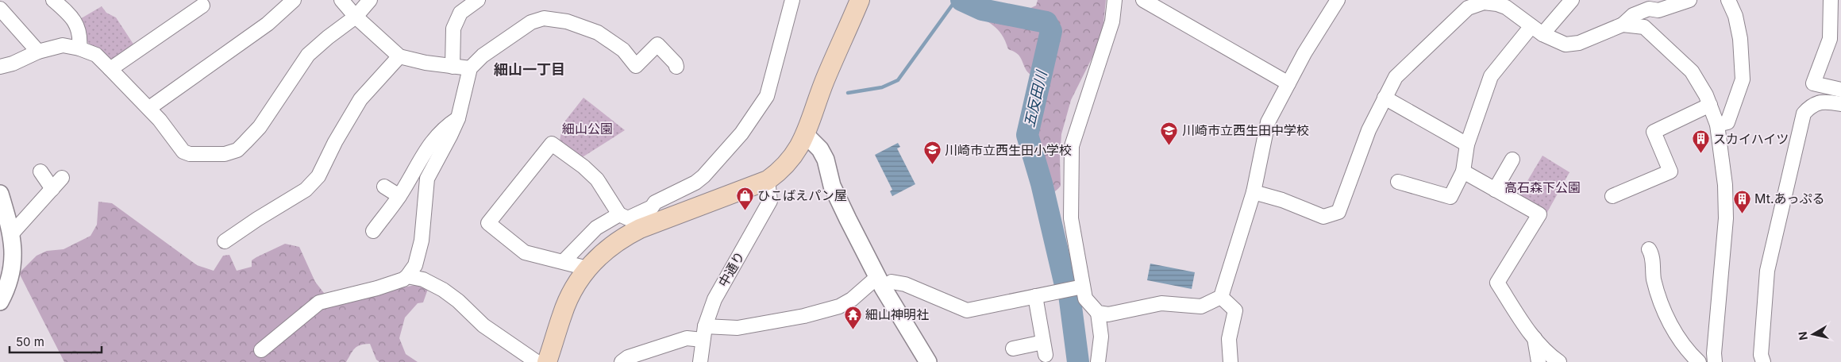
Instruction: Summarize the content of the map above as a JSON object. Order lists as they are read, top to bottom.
{
  "streets": {
    "street": ["中通り"]
  },
  "districts": ["細山一丁目"],
  "water": ["五反田川"],
  "parks": ["細山公園", "高石森下公園"],
  "places": {
    "school or university": ["川崎市立西生田中学校", "川崎市立西生田小学校"],
    "building": ["スカイハイツ", "Mt.あっぷる"],
    "shop": ["ひこばえパン屋"],
    "temple": ["細山神明社"]
  },
  "scale_bar": "50 m",
  "north": "left"
}
